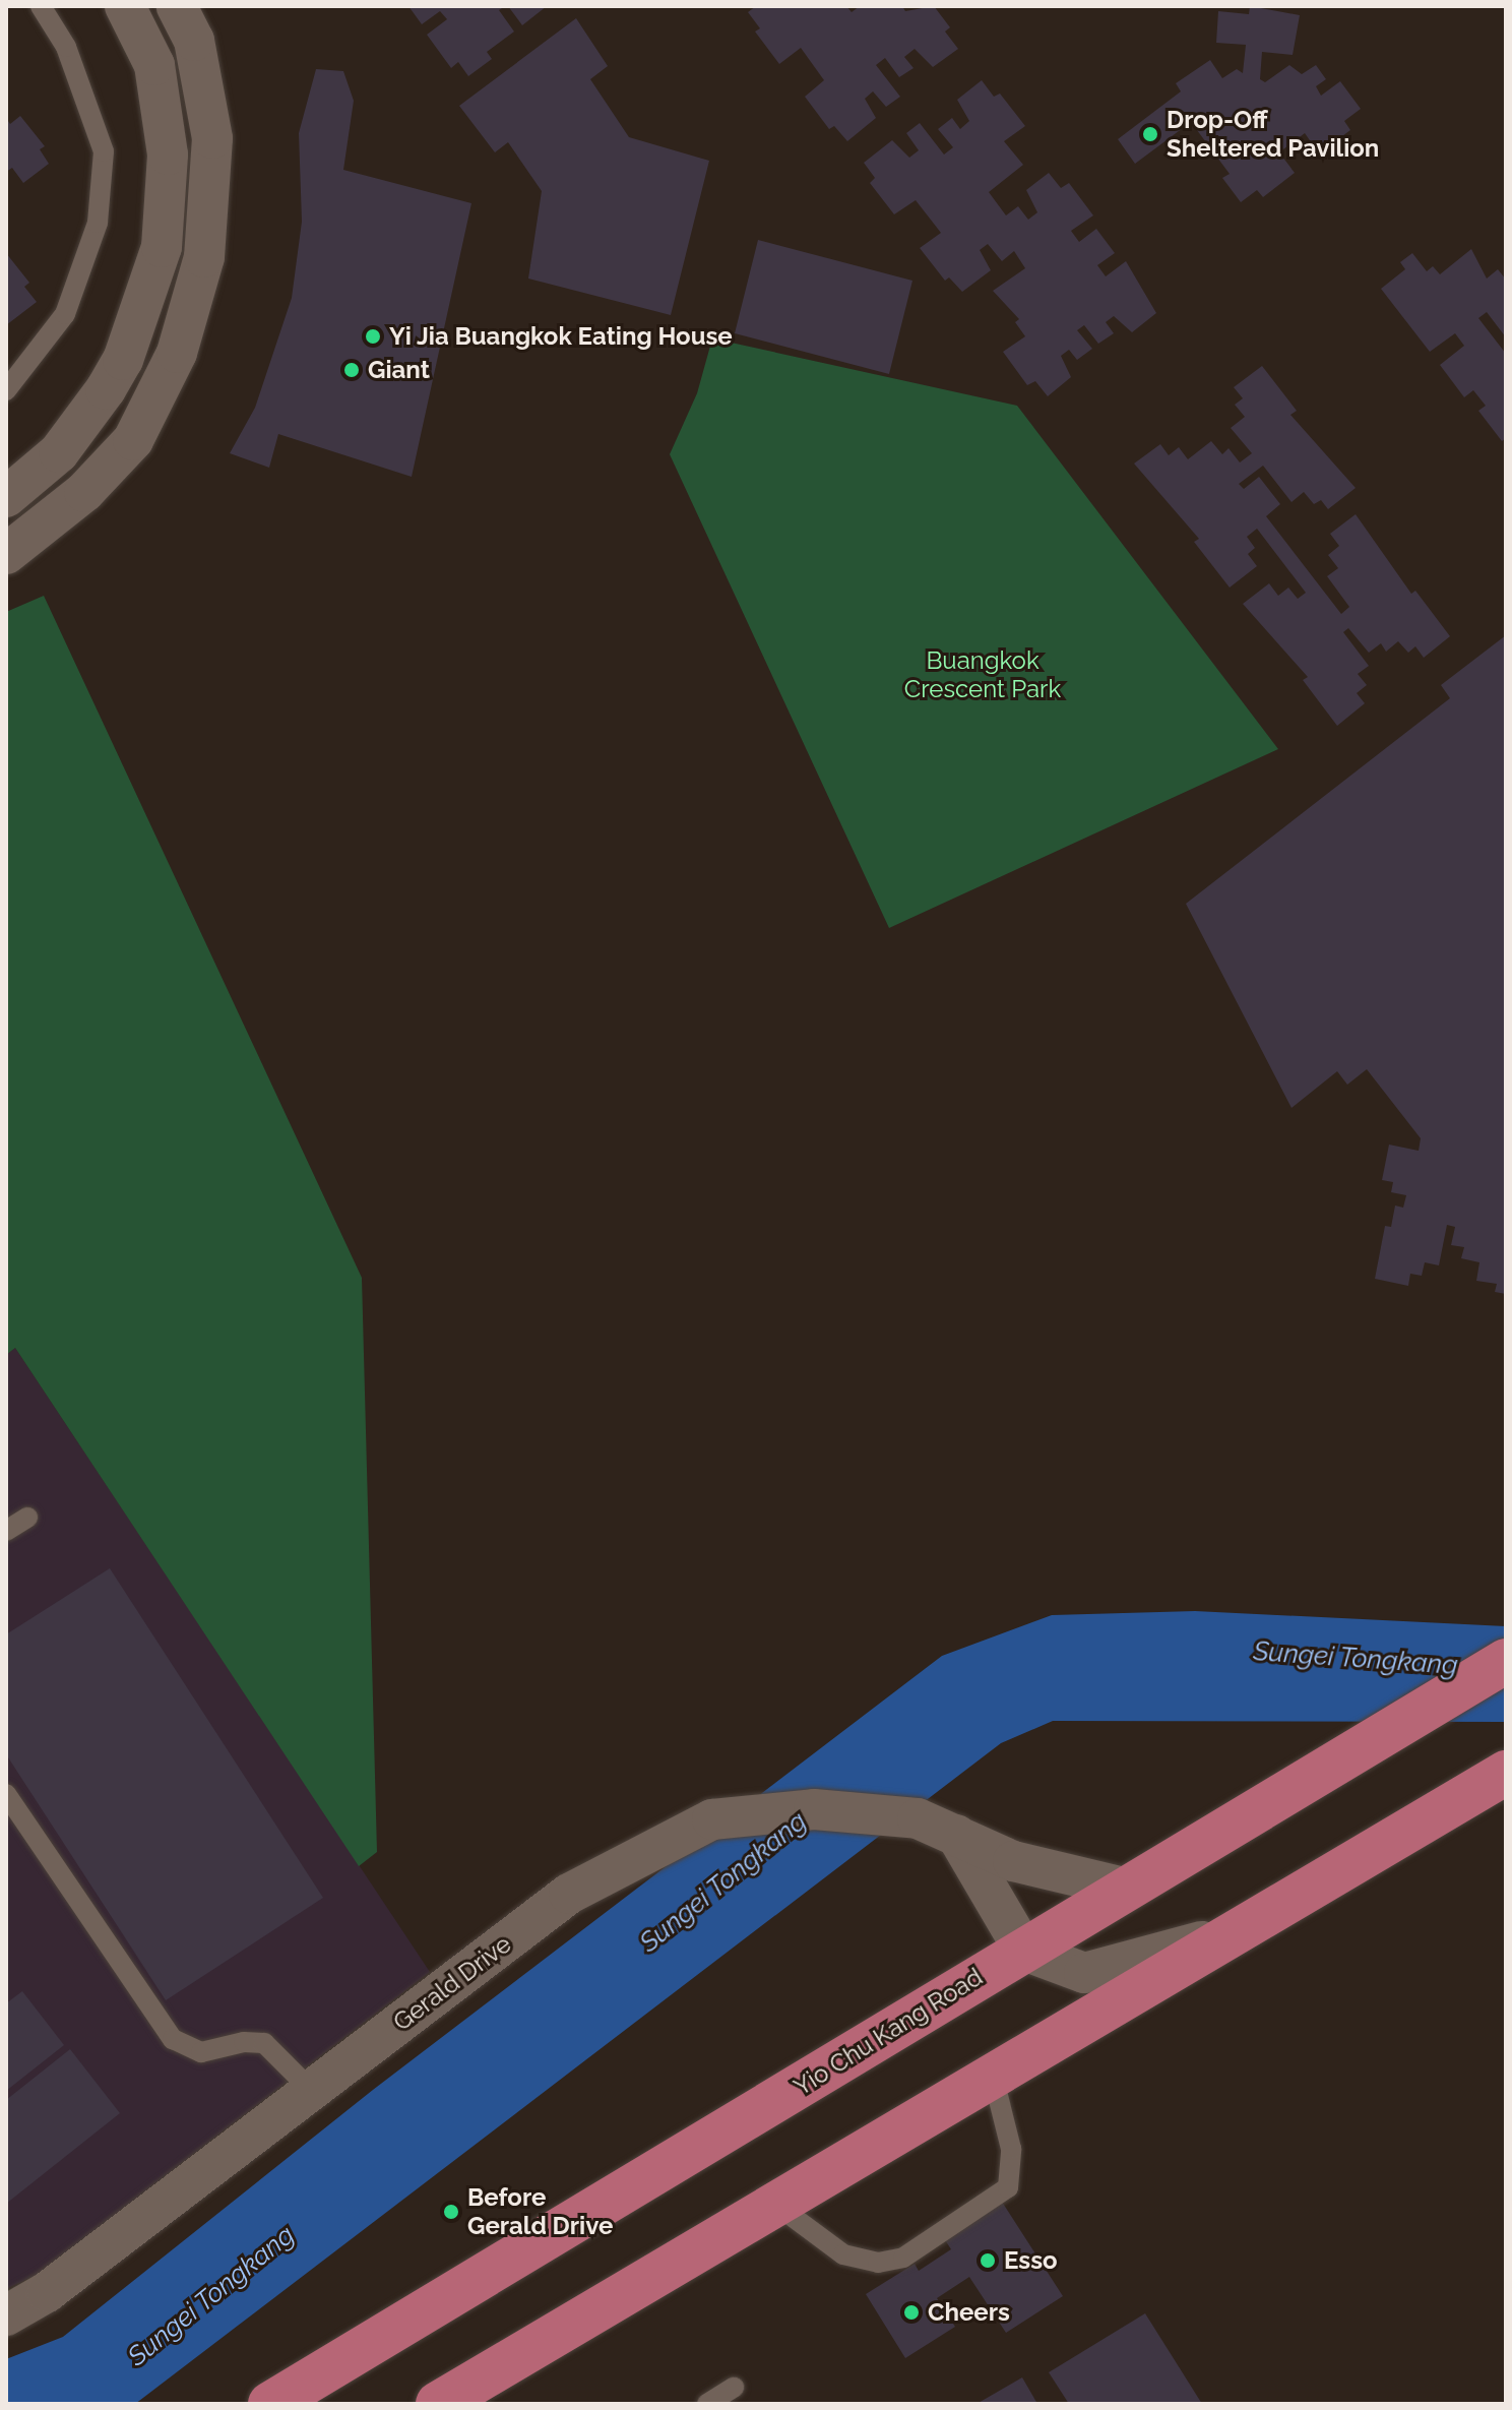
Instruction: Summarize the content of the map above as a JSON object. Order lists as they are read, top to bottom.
{
  "streets": {
    "main road": ["Yio Chu Kang Road"],
    "street": ["Gerald Drive"]
  },
  "crossings": [
    ["Gerald Drive", "Yio Chu Kang Road"]
  ],
  "water": ["Sungei Tongkang"],
  "parks": ["Buangkok Crescent Park"],
  "places": [
    "Drop-Off Sheltered Pavilion",
    "Yi Jia Buangkok Eating House",
    "Giant",
    "Before Gerald Drive",
    "Esso",
    "Cheers"
  ]
}
